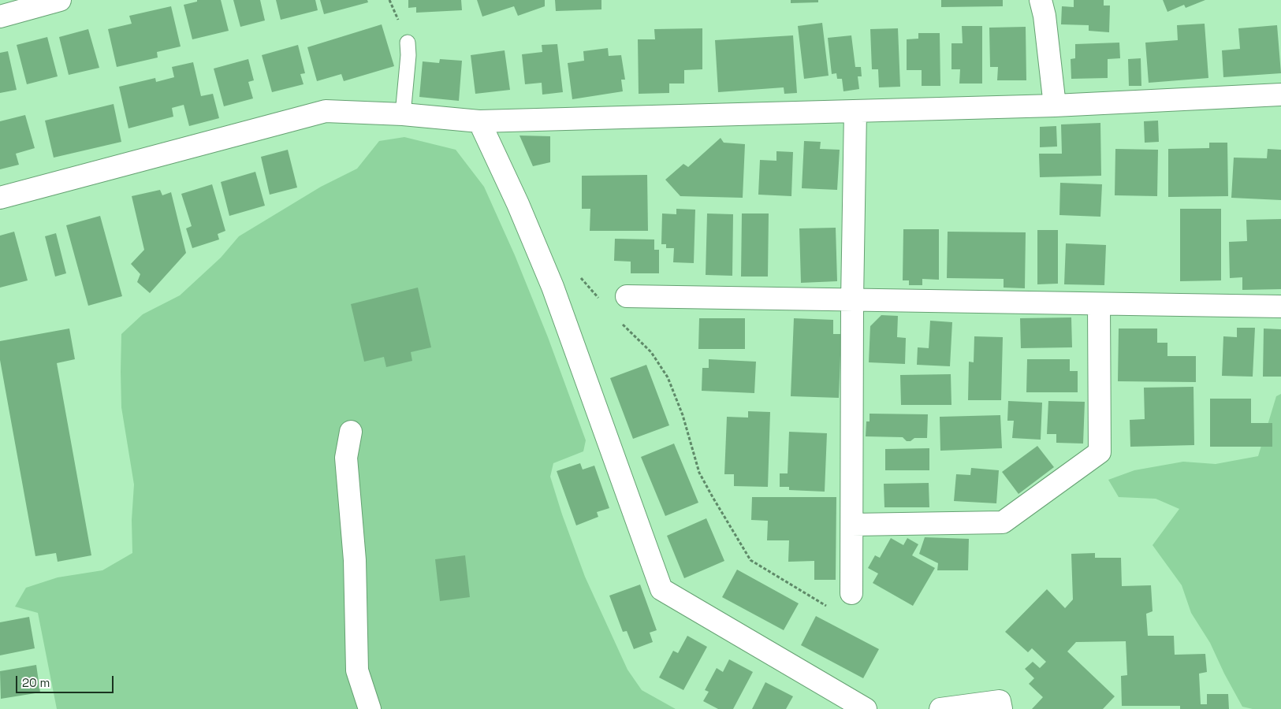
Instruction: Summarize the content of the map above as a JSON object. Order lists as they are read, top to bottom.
{
  "scale_bar": "20 m"
}
